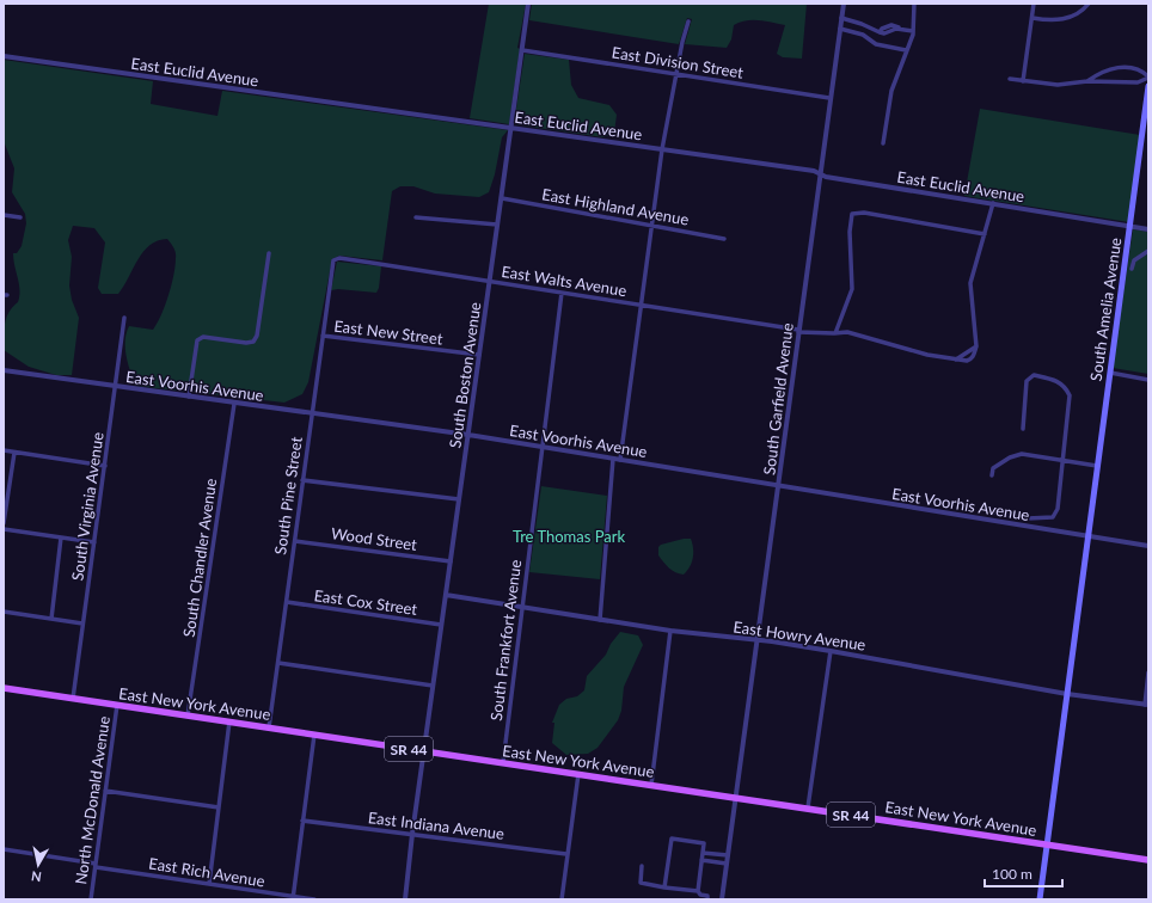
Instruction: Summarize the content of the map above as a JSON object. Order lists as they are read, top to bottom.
{
  "streets": {
    "main road": ["South Amelia Avenue", "East New York Avenue", "SR 44"],
    "street": [
      "East Division Street",
      "East Euclid Avenue",
      "East Highland Avenue",
      "East Walts Avenue",
      "East New Street",
      "South Boston Avenue",
      "East Voorhis Avenue",
      "South Garfield Avenue",
      "South Pine Street",
      "South Virginia Avenue",
      "Wood Street",
      "South Chandler Avenue",
      "East Cox Street",
      "East Howry Avenue",
      "South Frankfort Avenue",
      "North McDonald Avenue",
      "East Indiana Avenue",
      "East Rich Avenue"
    ]
  },
  "crossings": [
    ["East Division Street", "South Boston Avenue"],
    ["East Division Street", "South Garfield Avenue"],
    ["East Euclid Avenue", "South Amelia Avenue"],
    ["East Euclid Avenue", "South Boston Avenue"],
    ["East Euclid Avenue", "South Garfield Avenue"],
    ["East Highland Avenue", "South Boston Avenue"],
    ["East Walts Avenue", "South Boston Avenue"],
    ["East Walts Avenue", "South Garfield Avenue"],
    ["East Walts Avenue", "South Pine Street"],
    ["East Walts Avenue", "South Frankfort Avenue"],
    ["South Amelia Avenue", "East Voorhis Avenue"],
    ["South Amelia Avenue", "East Howry Avenue"],
    ["South Amelia Avenue", "East New York Avenue"],
    ["East New Street", "South Boston Avenue"],
    ["East New Street", "South Pine Street"],
    ["South Boston Avenue", "East Voorhis Avenue"],
    ["South Boston Avenue", "Wood Street"],
    ["South Boston Avenue", "East Cox Street"],
    ["South Boston Avenue", "East Howry Avenue"],
    ["South Boston Avenue", "East New York Avenue"],
    ["South Boston Avenue", "East Indiana Avenue"],
    ["East Voorhis Avenue", "South Garfield Avenue"],
    ["East Voorhis Avenue", "South Pine Street"],
    ["East Voorhis Avenue", "South Virginia Avenue"],
    ["East Voorhis Avenue", "South Chandler Avenue"],
    ["East Voorhis Avenue", "South Frankfort Avenue"],
    ["South Garfield Avenue", "East Howry Avenue"],
    ["South Garfield Avenue", "East New York Avenue"],
    ["South Pine Street", "Wood Street"],
    ["South Pine Street", "East Cox Street"],
    ["South Pine Street", "East New York Avenue"],
    ["South Virginia Avenue", "East New York Avenue"],
    ["South Chandler Avenue", "East New York Avenue"],
    ["East Howry Avenue", "South Frankfort Avenue"],
    ["South Frankfort Avenue", "East New York Avenue"],
    ["East New York Avenue", "North McDonald Avenue"],
    ["North McDonald Avenue", "East Rich Avenue"]
  ],
  "parks": ["Tre Thomas Park"],
  "scale_bar": "100 m",
  "north": "bottom"
}
